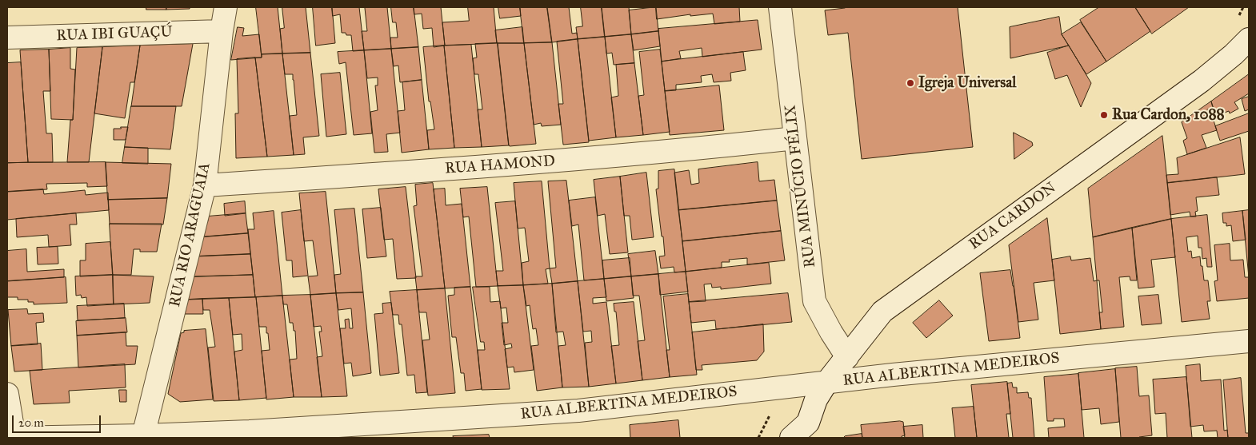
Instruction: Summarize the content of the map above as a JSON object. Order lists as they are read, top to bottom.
{
  "streets": {
    "street": [
      "RUA IBI GUAÇÚ",
      "RUA HAMOND",
      "RUA MINÚCIO FÉLIX",
      "RUA CARDON",
      "RUA RIO ARAGUAIA",
      "RUA ALBERTINA MEDEIROS"
    ]
  },
  "crossings": [
    ["RUA IBI GUAÇÚ", "RUA RIO ARAGUAIA"],
    ["RUA HAMOND", "RUA MINÚCIO FÉLIX"],
    ["RUA HAMOND", "RUA RIO ARAGUAIA"],
    ["RUA MINÚCIO FÉLIX", "RUA CARDON"],
    ["RUA CARDON", "RUA ALBERTINA MEDEIROS"],
    ["RUA RIO ARAGUAIA", "RUA ALBERTINA MEDEIROS"]
  ],
  "places": ["Igreja Universal", "Rua Cardon, 1088"],
  "scale_bar": "20 m"
}
